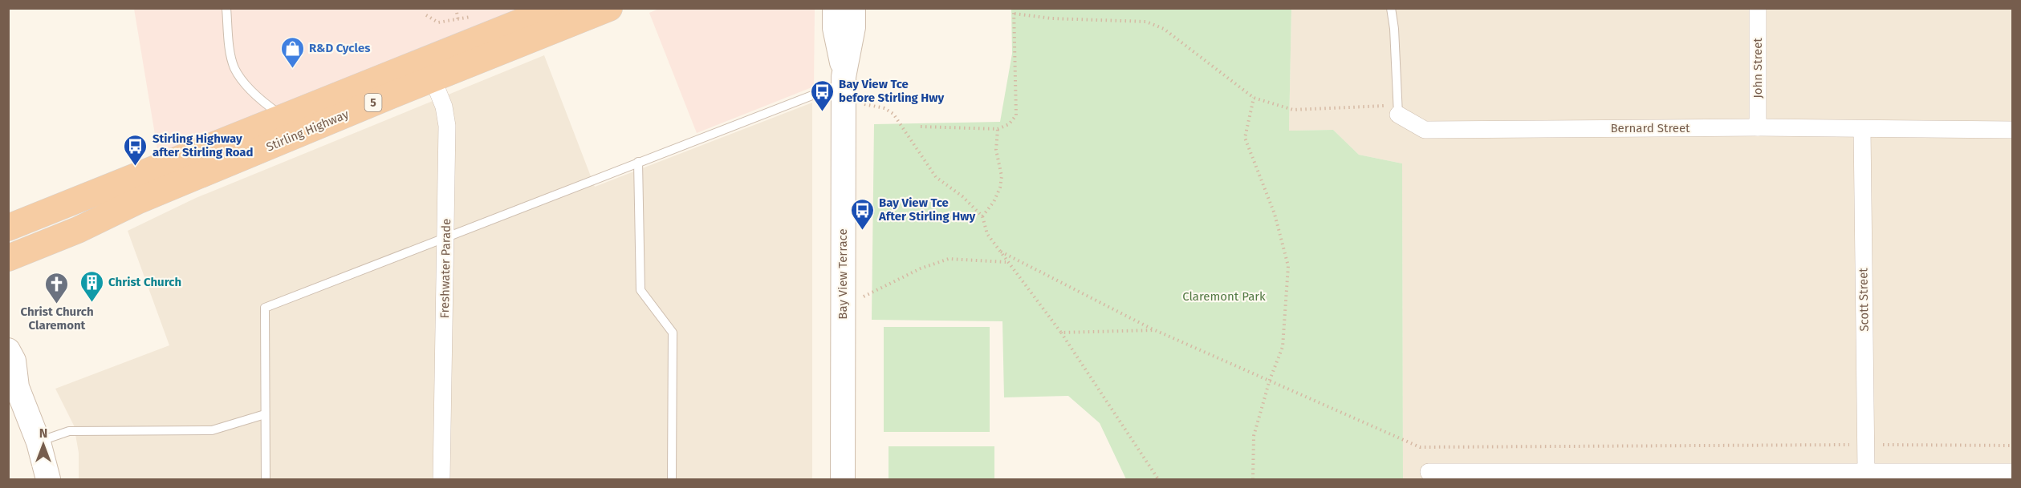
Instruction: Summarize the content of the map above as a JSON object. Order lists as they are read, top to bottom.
{
  "streets": {
    "highway": ["5", "Stirling Highway"],
    "main road": ["Bay View Terrace"],
    "street": [
      "John Street",
      "Bernard Street",
      "Freshwater Parade",
      "Scott Street"
    ]
  },
  "crossings": [
    ["John Street", "Bernard Street"],
    ["Bernard Street", "Scott Street"],
    ["Stirling Highway", "Freshwater Parade"]
  ],
  "parks": ["Claremont Park"],
  "places": {
    "shop": ["R&D Cycles"],
    "bus stop": ["Bay View Tce before Stirling Hwy", "Stirling Highway after Stirling Road", "Bay View Tce After Stirling Hwy"],
    "building": ["Christ Church"],
    "church": ["Christ Church Claremont"]
  },
  "north": "top"
}
